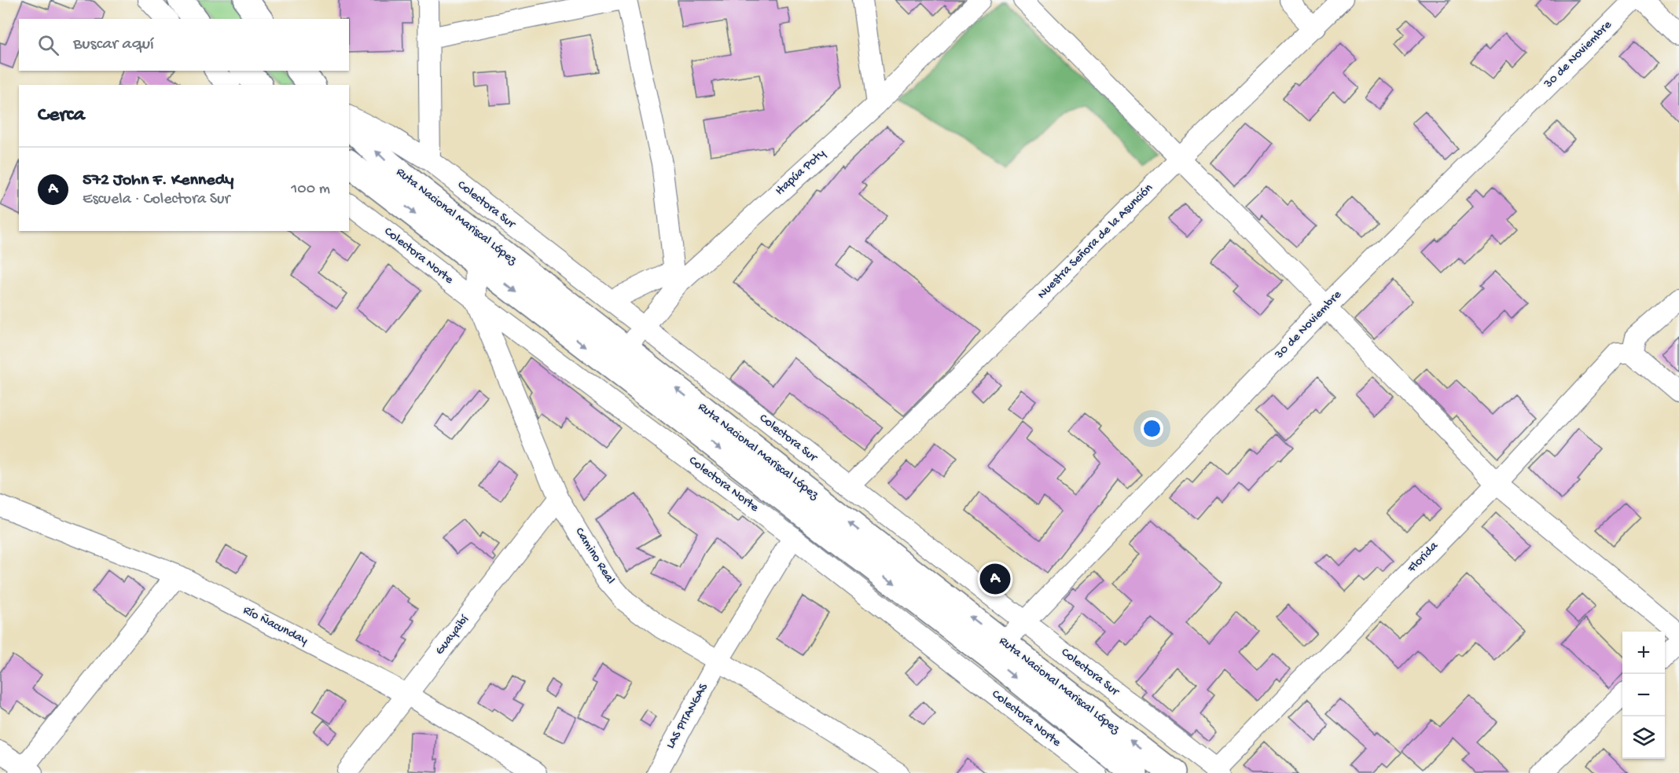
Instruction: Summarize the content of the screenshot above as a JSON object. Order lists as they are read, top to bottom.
{
  "streets": {
    "highway": ["Ruta Nacional Mariscal López"],
    "street": [
      "30 de Noviembre",
      "Itapúa Poty",
      "Colectora Sur",
      "Nuestra Señora de la Asunción",
      "Colectora Norte",
      "Camino Real",
      "Florida",
      "Río Ñacunday",
      "Guayaibí",
      "LAS PITANGAS"
    ]
  },
  "crossings": [
    ["30 de Noviembre", "Colectora Sur"],
    ["30 de Noviembre", "Ruta Nacional Mariscal López"],
    ["Itapúa Poty", "Colectora Sur"],
    ["Itapúa Poty", "Ruta Nacional Mariscal López"],
    ["Colectora Sur", "Nuestra Señora de la Asunción"],
    ["Colectora Sur", "Florida"],
    ["Ruta Nacional Mariscal López", "Camino Real"],
    ["Colectora Norte", "Camino Real"],
    ["Colectora Norte", "LAS PITANGAS"],
    ["Camino Real", "Guayaibí"],
    ["Camino Real", "LAS PITANGAS"],
    ["Río Ñacunday", "Guayaibí"]
  ],
  "page": {
    "search": "Buscar aquí",
    "heading": "Cerca",
    "list": [
      {
        "mark": "A",
        "name": "572 John F. Kennedy",
        "note": "Escuela · Colectora Sur",
        "value": "100 m"
      }
    ],
    "pins": "A",
    "map_buttons": ["+", "−"]
  }
}
